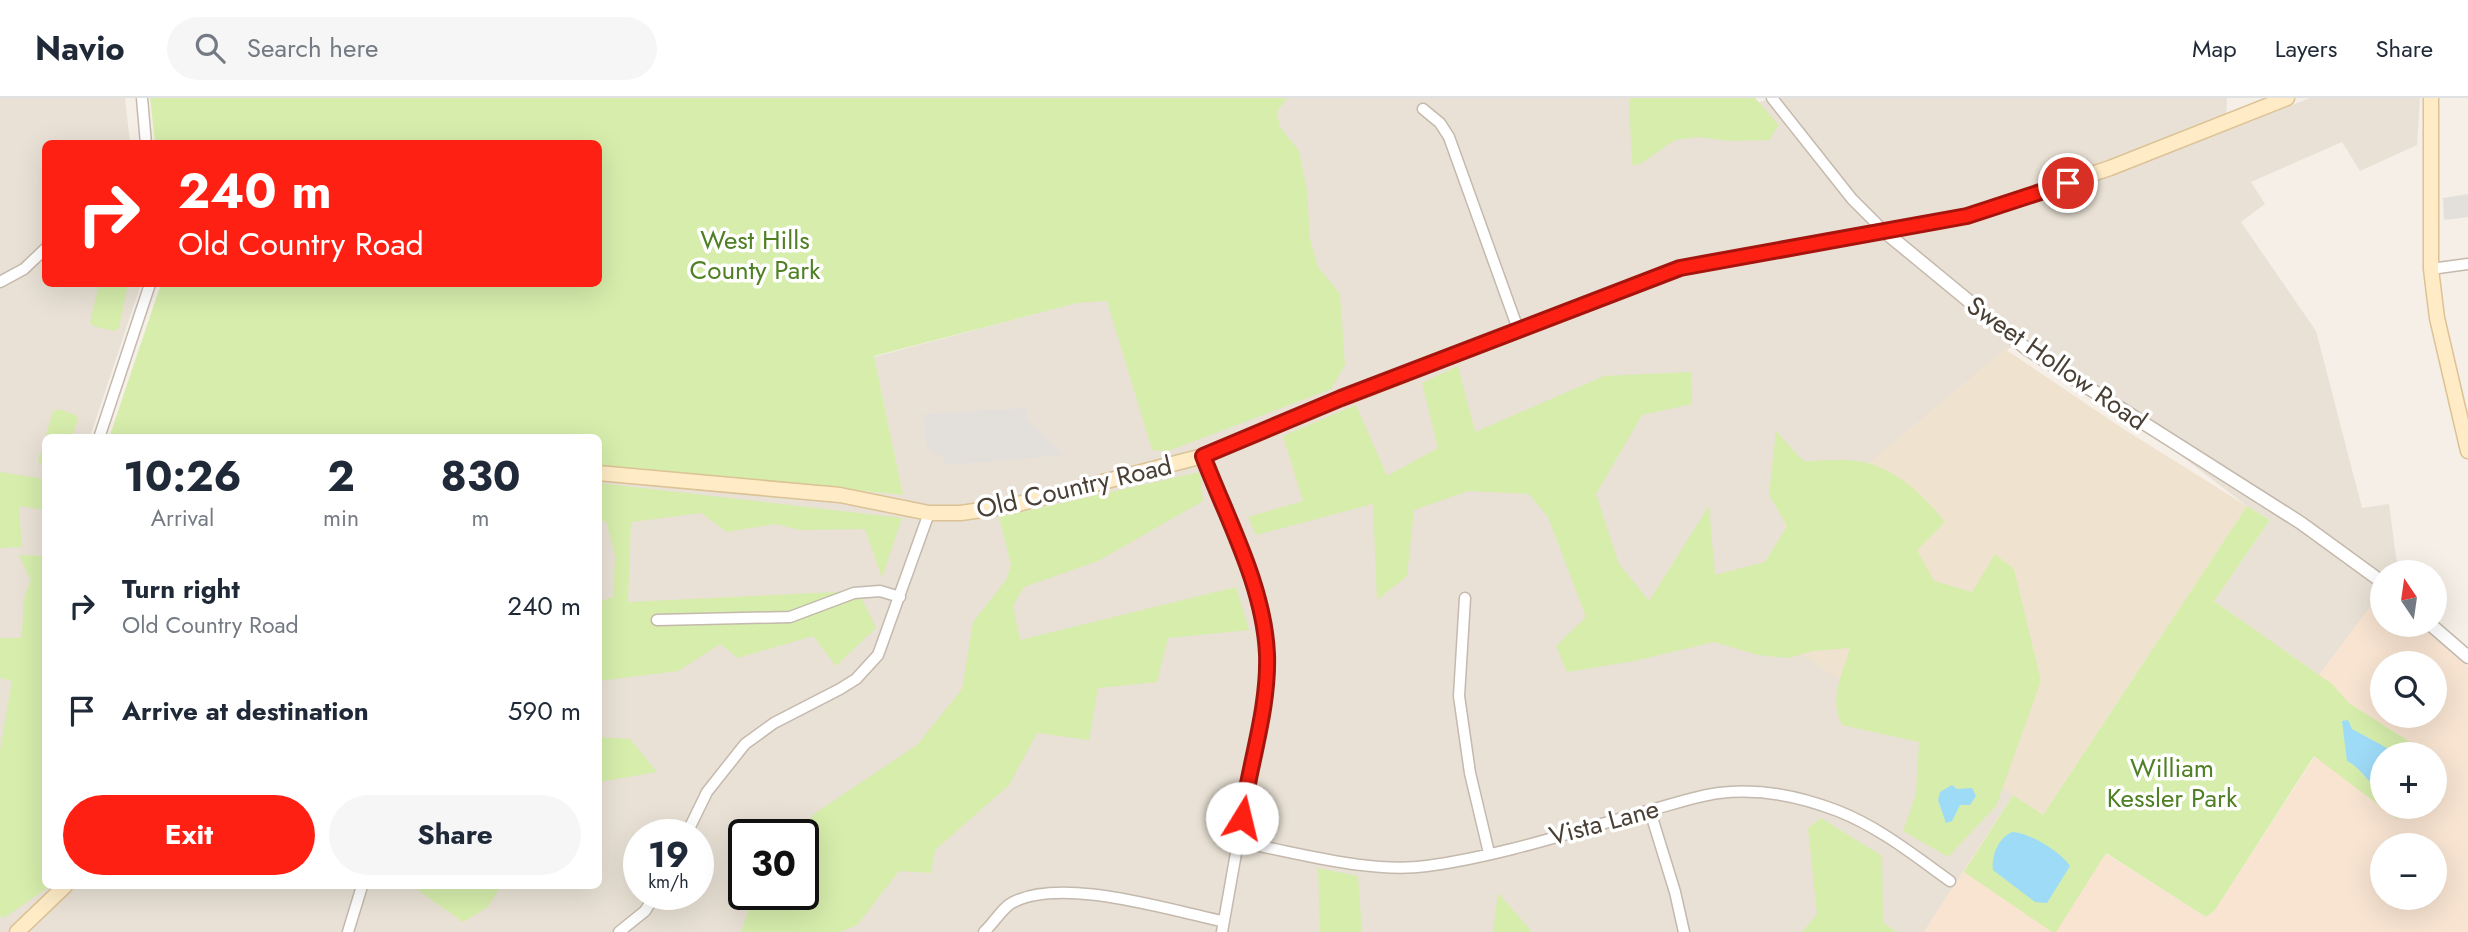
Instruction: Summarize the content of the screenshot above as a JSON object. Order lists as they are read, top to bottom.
{
  "streets": {
    "main road": ["Old Country Road"],
    "street": ["Sweet Hollow Road", "Vista Lane"]
  },
  "crossings": [
    ["Sweet Hollow Road", "Old Country Road"]
  ],
  "parks": ["West Hills County Park", "William Kessler Park"],
  "north": "top",
  "page": {
    "header": "Navio",
    "search": "Search here",
    "nav": ["Map", "Layers", "Share"],
    "turn": ["240 m", "Old Country Road"],
    "eta": [
      "10:26",
      "Arrival",
      "2",
      "min",
      "830",
      "m"
    ],
    "list": [
      {
        "name": "Turn right",
        "note": "Old Country Road",
        "value": "240 m"
      },
      {
        "name": "Arrive at destination",
        "value": "590 m"
      }
    ],
    "map_buttons": ["+", "−"],
    "buttons": ["Exit", "Share"],
    "speed": "19 km/h",
    "limit": "30"
  }
}
